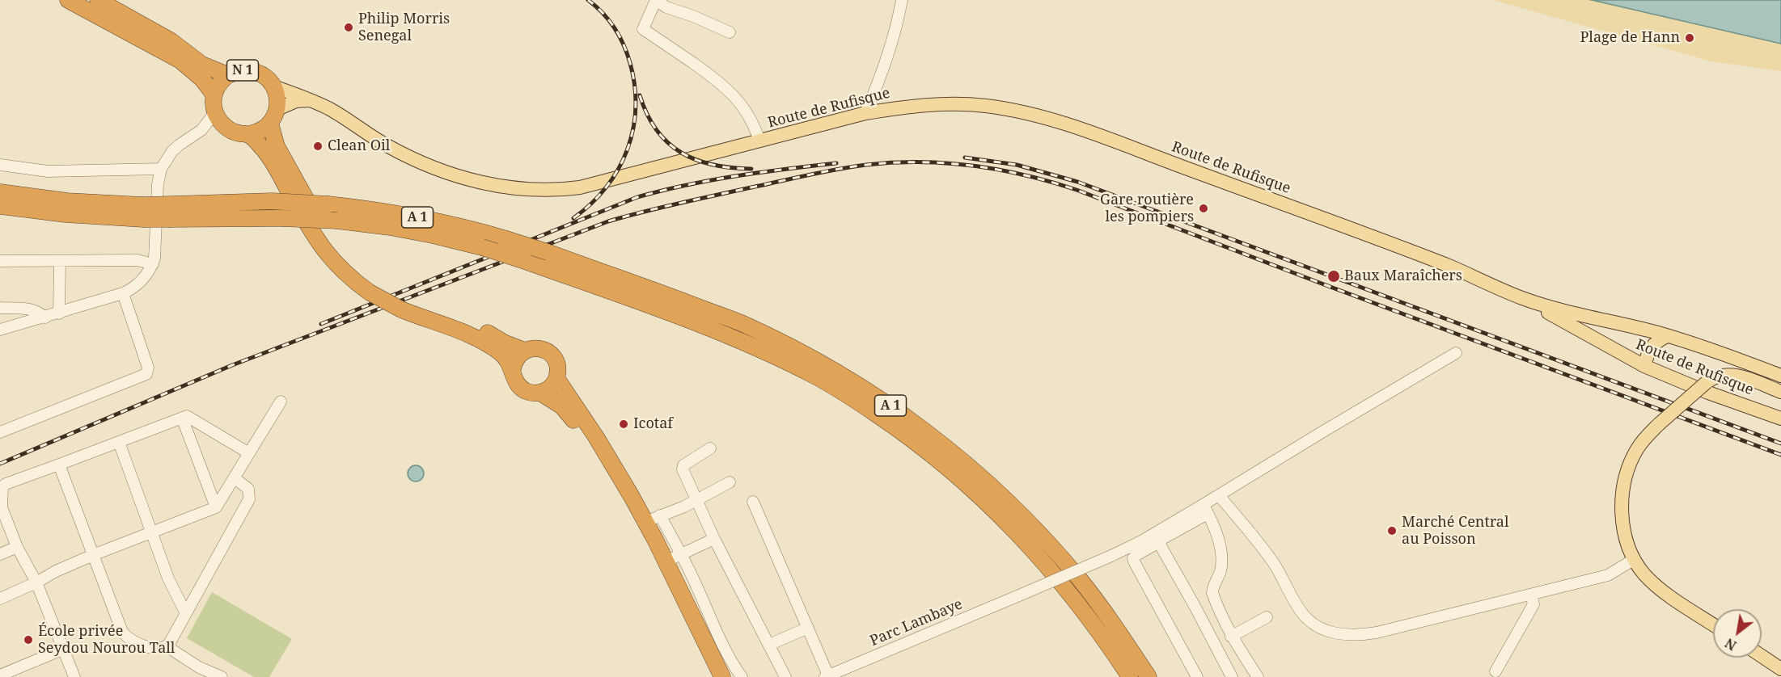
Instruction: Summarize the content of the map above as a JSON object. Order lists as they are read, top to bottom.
{
  "streets": {
    "highway": ["N 1", "A 1"],
    "main road": ["Route de Rufisque"],
    "street": ["Parc Lambaye"]
  },
  "crossings": [
    ["N 1", "Route de Rufisque"]
  ],
  "places": [
    "Philip Morris Senegal",
    "Plage de Hann",
    "Clean Oil",
    "Gare routière les pompiers",
    "Baux Maraîchers",
    "Icotaf",
    "Marché Central au Poisson",
    "École privée Seydou Nourou Tall"
  ],
  "north": "bottom left"
}
